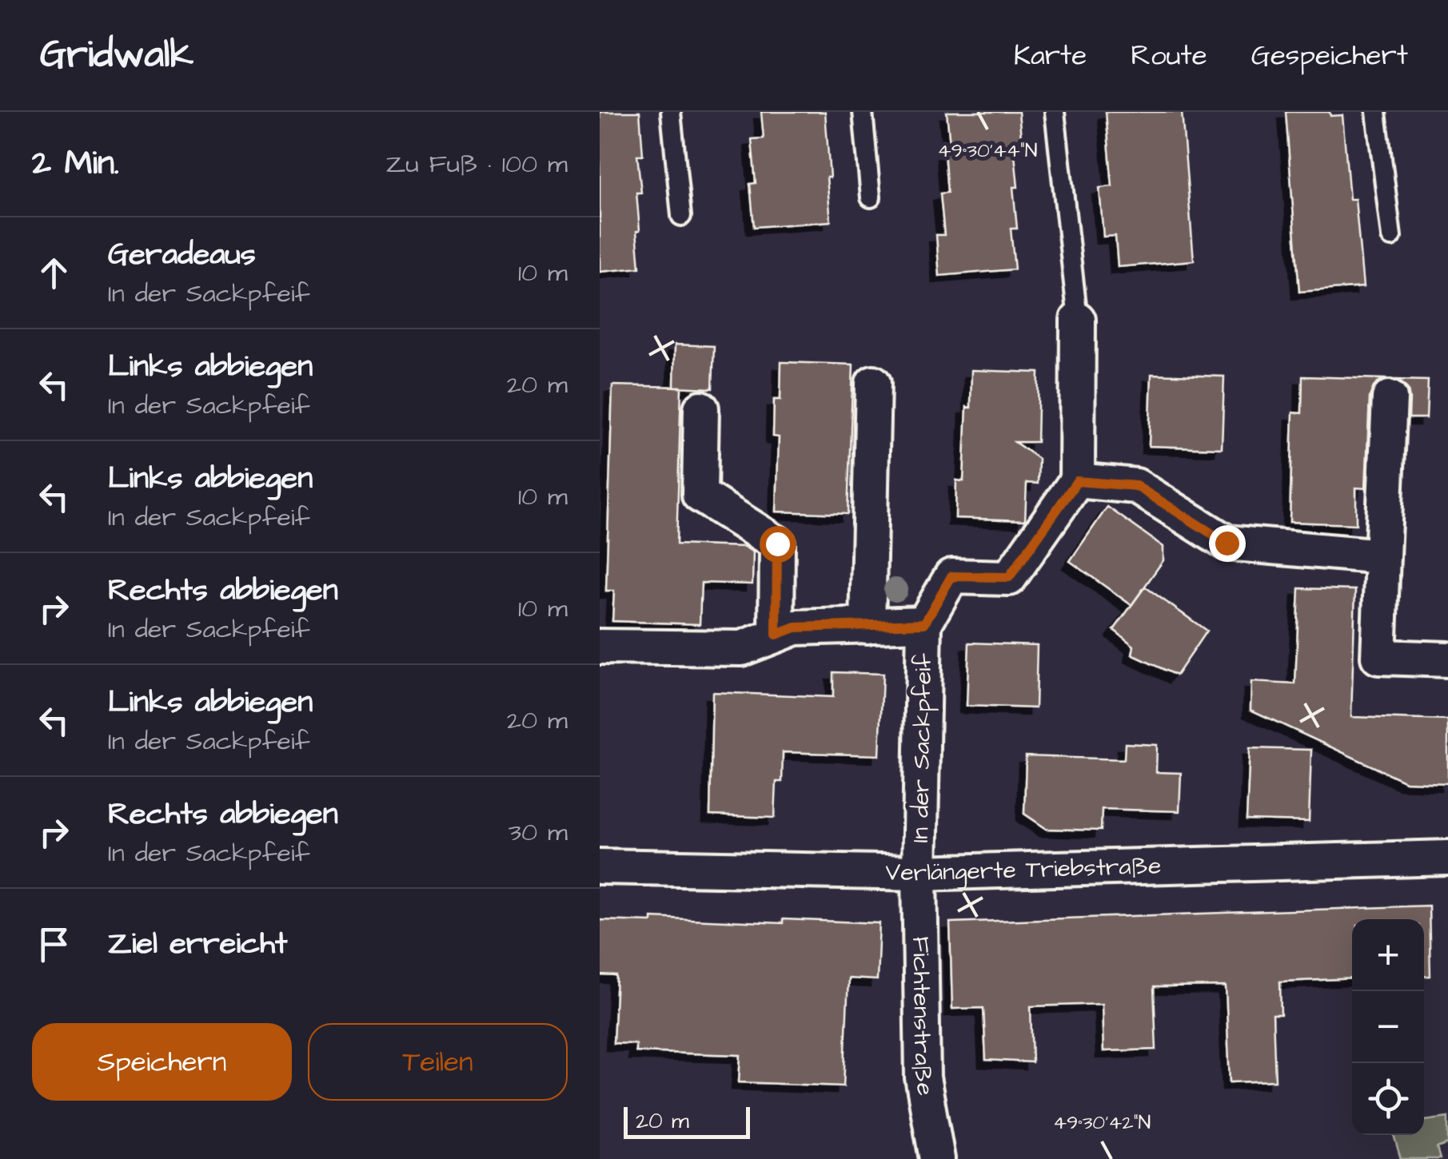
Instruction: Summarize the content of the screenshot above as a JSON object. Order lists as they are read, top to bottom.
{
  "streets": {
    "street": ["In der Sackpfeif", "Verlängerte Triebstraße", "Fichtenstraße"]
  },
  "crossings": [
    ["In der Sackpfeif", "Verlängerte Triebstraße"],
    ["In der Sackpfeif", "Fichtenstraße"],
    ["Verlängerte Triebstraße", "Fichtenstraße"]
  ],
  "scale_bar": "20 m",
  "page": {
    "header": "Gridwalk",
    "nav": ["Karte", "Route", "Gespeichert"],
    "heading": ["2 Min.", "Zu Fuß · 100 m"],
    "list": [
      ["Geradeaus", "In der Sackpfeif", "10 m"],
      ["Links abbiegen", "In der Sackpfeif", "20 m"],
      ["Links abbiegen", "In der Sackpfeif", "10 m"],
      ["Rechts abbiegen", "In der Sackpfeif", "10 m"],
      ["Links abbiegen", "In der Sackpfeif", "20 m"],
      ["Rechts abbiegen", "In der Sackpfeif", "30 m"],
      "Ziel erreicht"
    ],
    "map_buttons": ["+", "−"],
    "buttons": ["Speichern", "Teilen"],
    "scale": "20 m"
  },
  "coordinates": ["49°30'44\"N", "49°30'42\"N"]
}
